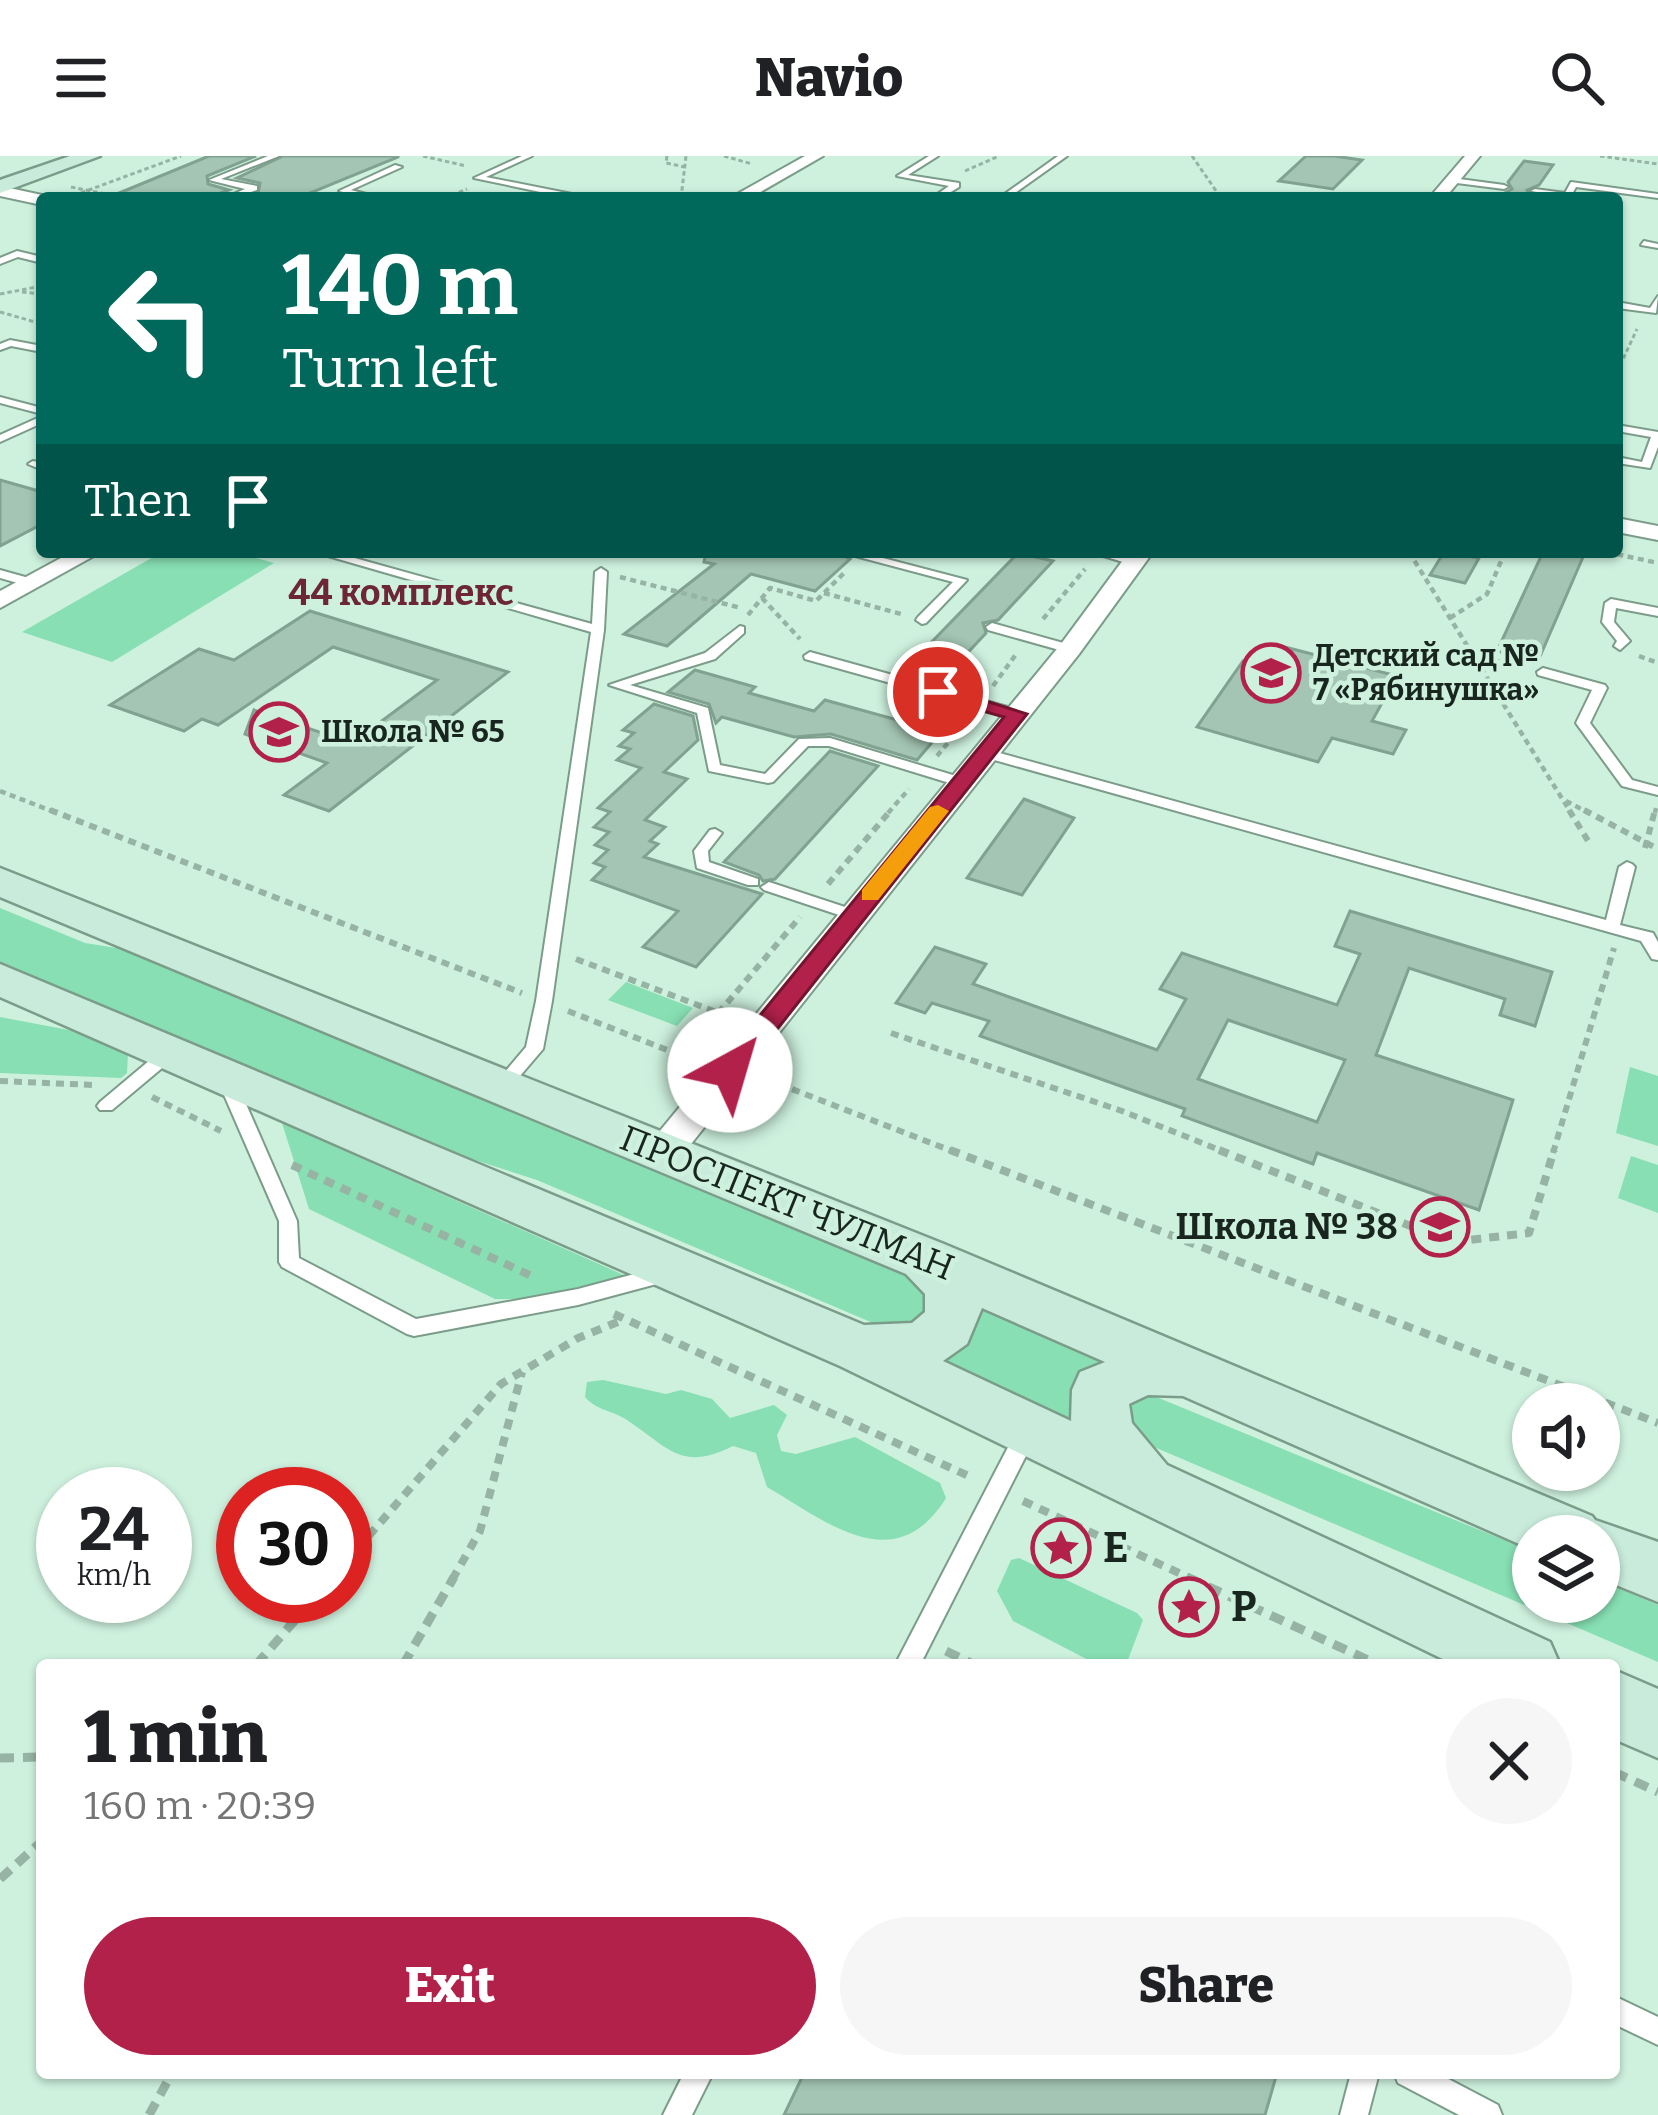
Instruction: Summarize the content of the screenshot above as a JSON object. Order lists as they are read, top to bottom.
{
  "streets": {
    "main road": ["ПРОСПЕКТ ЧУЛМАН"]
  },
  "districts": ["44 комплекс"],
  "places": {
    "school or university": ["Детский сад № 7 «Рябинушка»", "Школа № 65", "Школа № 38"],
    "place": ["Е", "Р"]
  },
  "page": {
    "header": "Navio",
    "turn": ["140 m", "Turn left"],
    "then": "Then",
    "speed": "24 km/h",
    "limit": "30",
    "heading": ["1 min", "160 m · 20:39"],
    "buttons": ["Exit", "Share"]
  }
}
